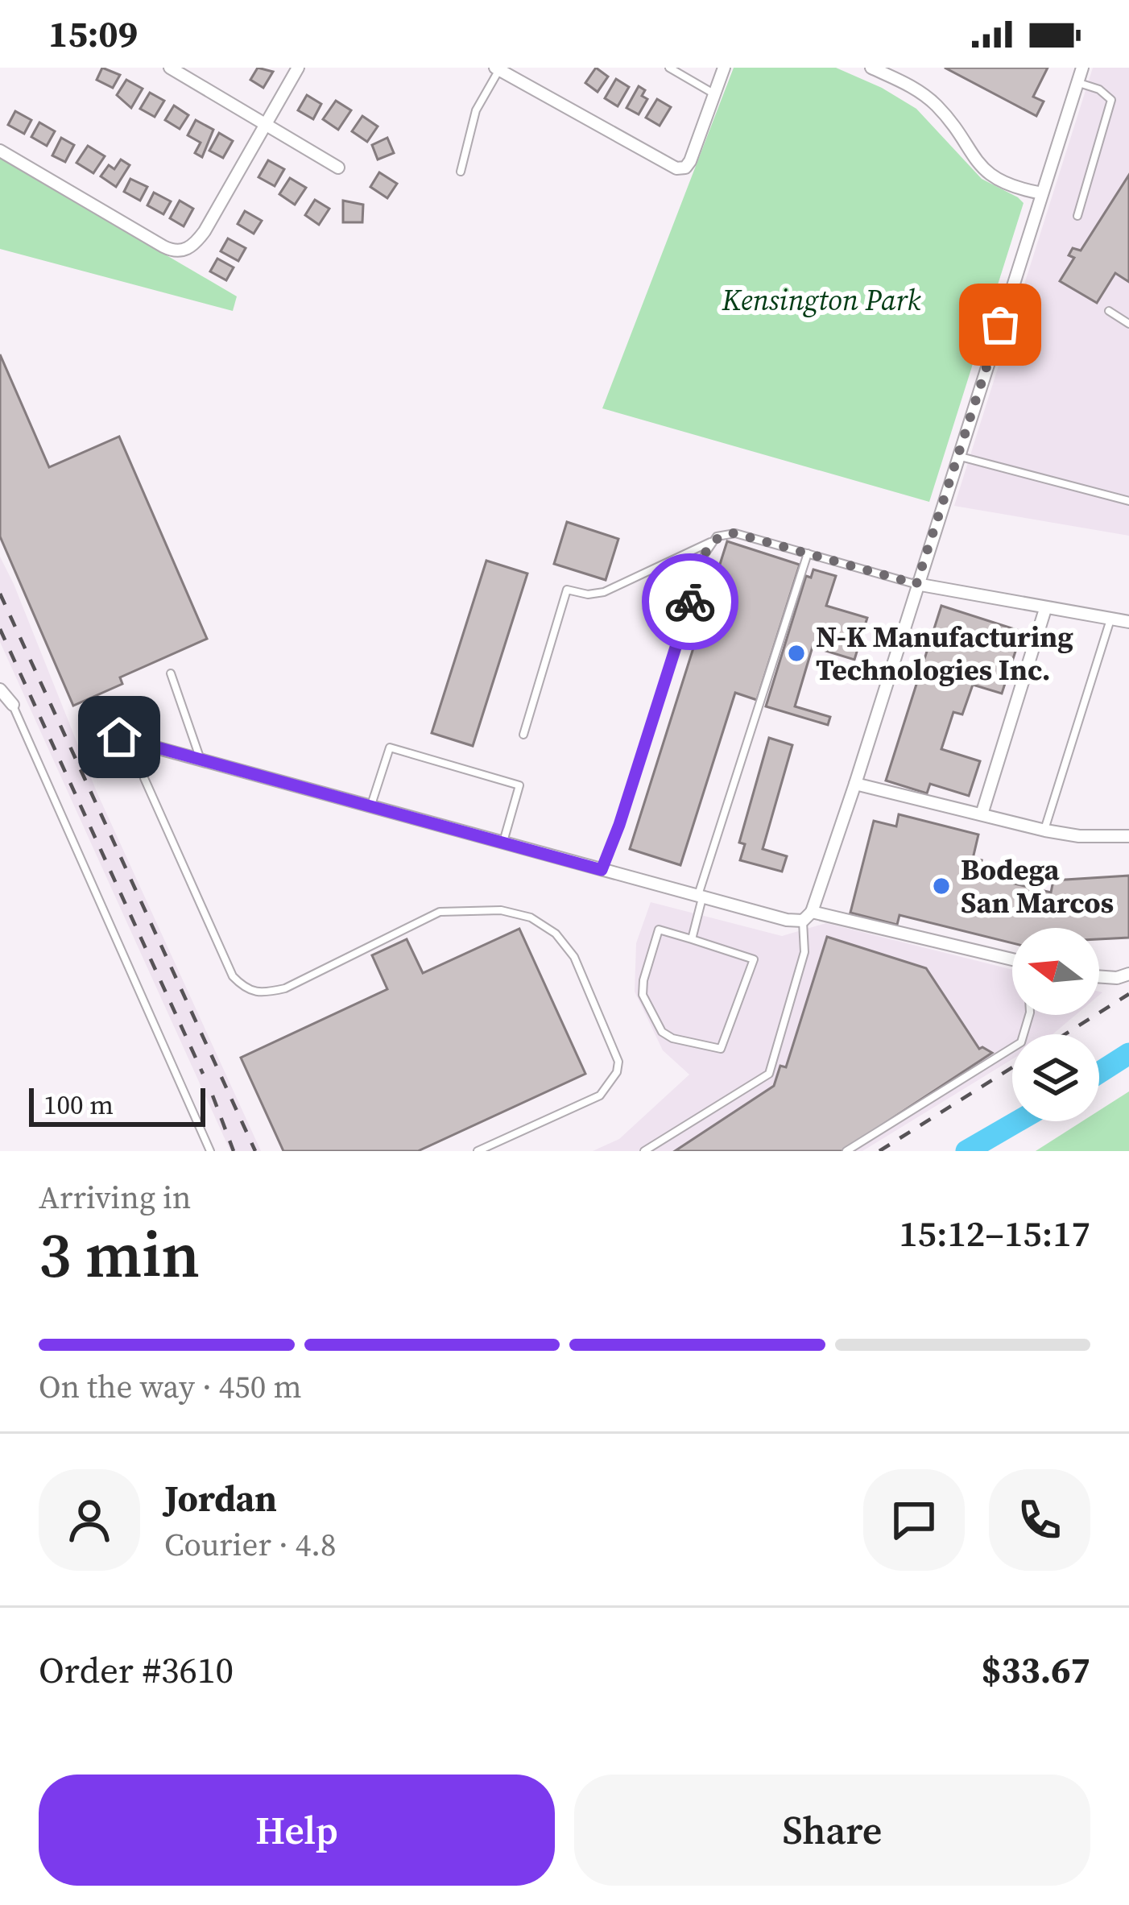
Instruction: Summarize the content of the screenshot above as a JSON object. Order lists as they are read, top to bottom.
{
  "parks": ["Kensington Park"],
  "places": ["N-K Manufacturing Technologies Inc.", "Bodega San Marcos"],
  "scale_bar": "100 m",
  "north": "left",
  "page": {
    "status": "15:09",
    "scale": "100 m",
    "heading": ["3 min", "Arriving in", "15:12–15:17"],
    "panel": [
      "Jordan",
      "Courier · 4.8",
      "Order #3610",
      "$33.67"
    ],
    "bar": "On the way · 450 m",
    "buttons": ["Help", "Share"]
  }
}
